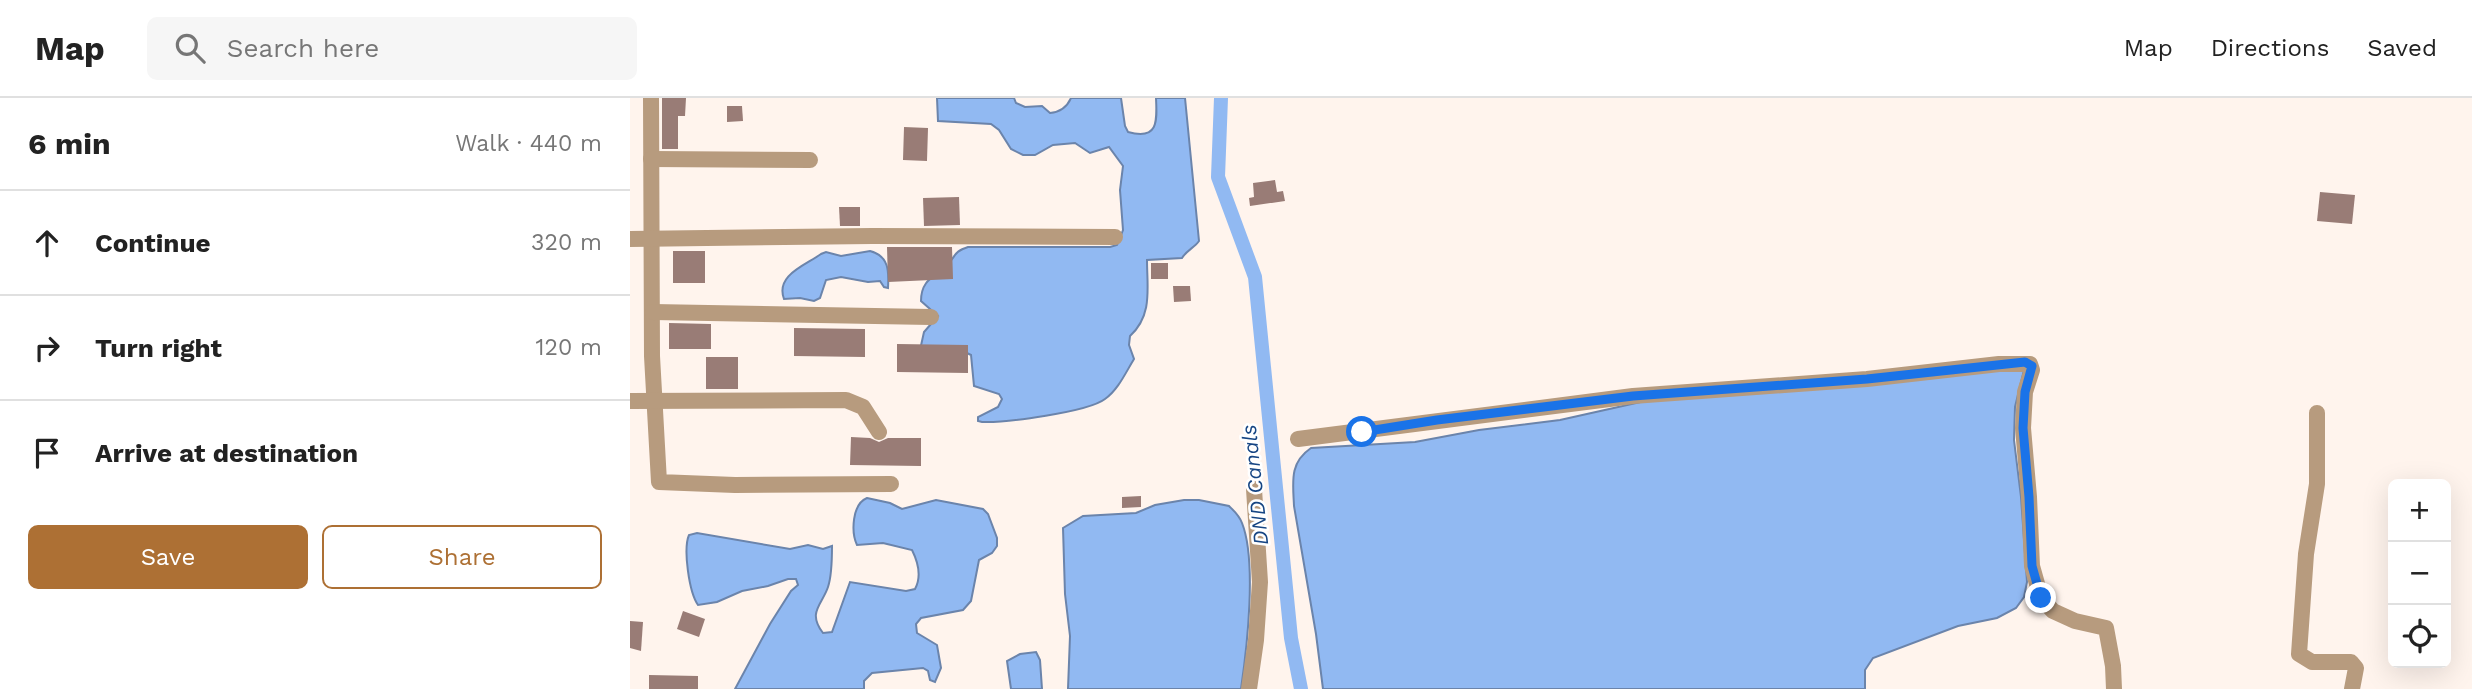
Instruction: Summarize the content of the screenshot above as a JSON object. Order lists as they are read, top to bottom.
{
  "water": ["DND Canals"],
  "page": {
    "header": "Map",
    "search": "Search here",
    "nav": ["Map", "Directions", "Saved"],
    "heading": ["6 min", "Walk · 440 m"],
    "list": [
      ["Continue", "320 m"],
      ["Turn right", "120 m"],
      "Arrive at destination"
    ],
    "map_buttons": ["+", "−"],
    "buttons": ["Save", "Share"]
  }
}
